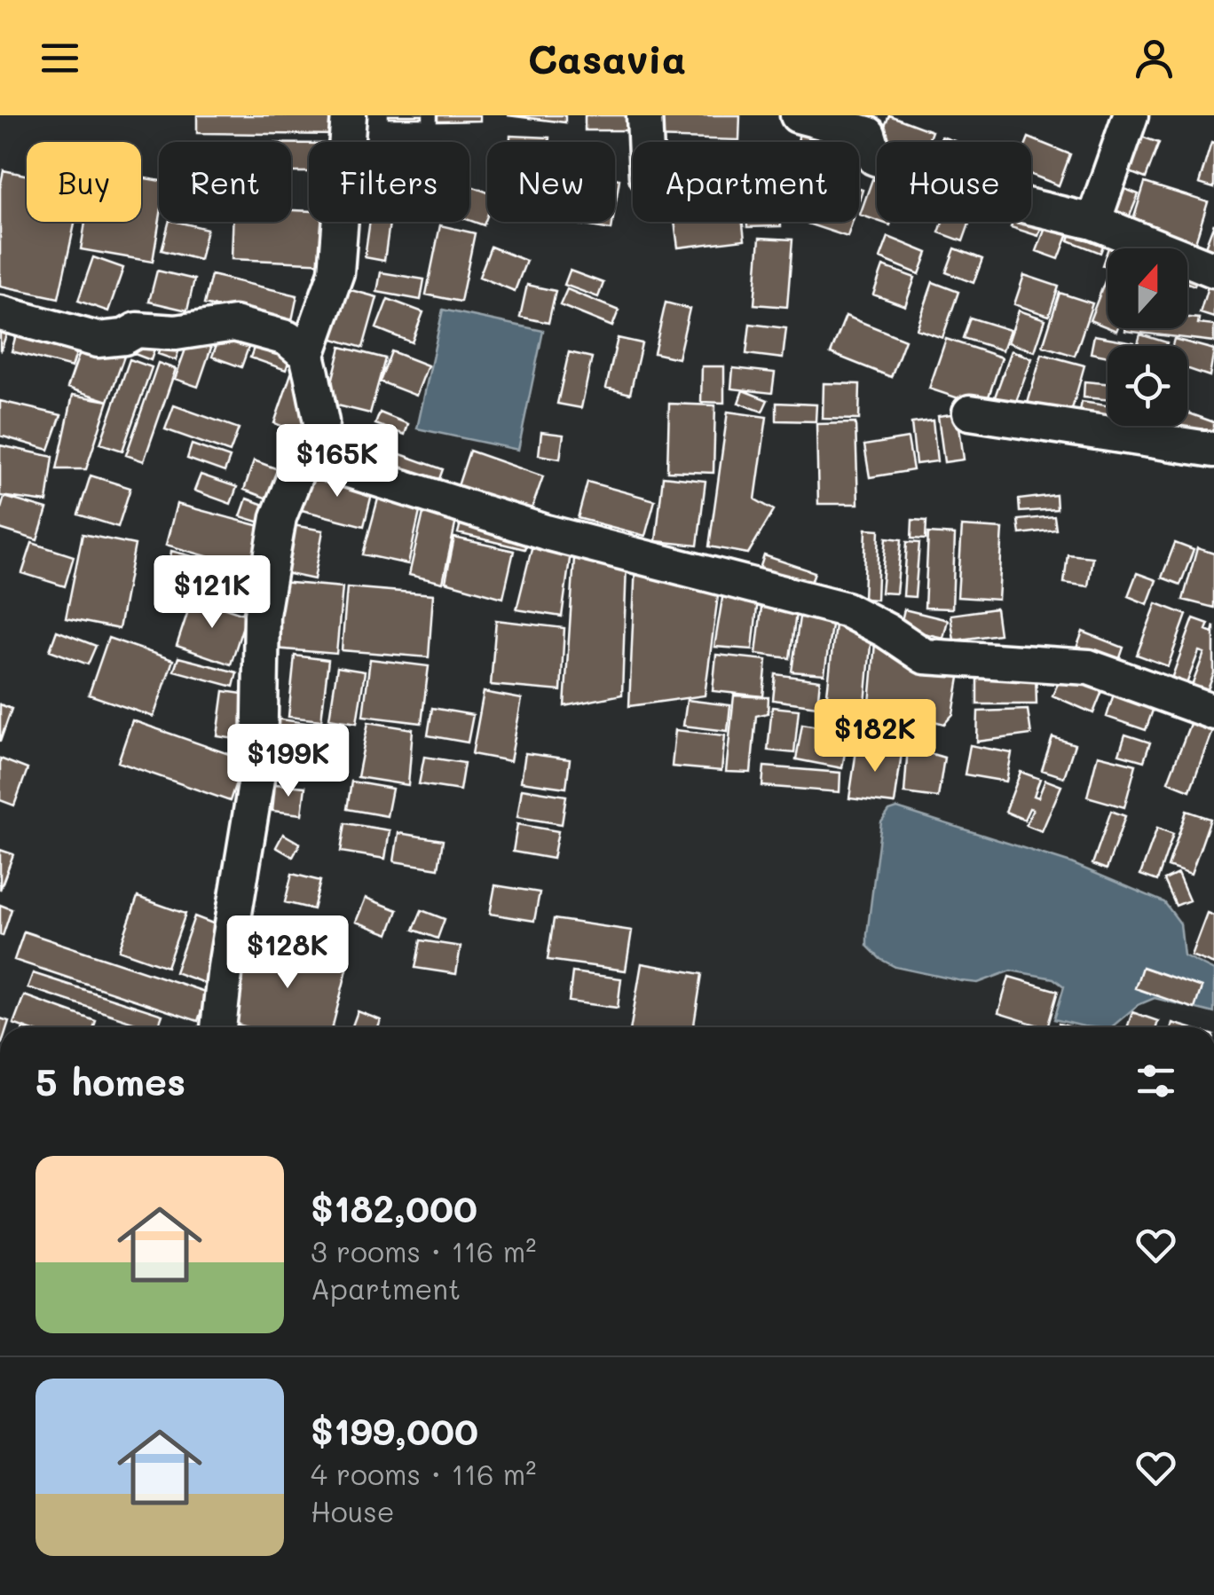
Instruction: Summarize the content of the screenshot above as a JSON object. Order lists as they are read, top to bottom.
{
  "north": "top",
  "page": {
    "header": "Casavia",
    "chip": [
      "Buy",
      "Rent",
      "Filters",
      "New",
      "Apartment",
      "House"
    ],
    "price": [
      "$165K",
      "$121K",
      "$182K",
      "$199K",
      "$128K"
    ],
    "heading": "5 homes",
    "list": [
      {
        "name": "$182,000",
        "note": "3 rooms · 116 m² · Apartment"
      },
      {
        "name": "$199,000",
        "note": "4 rooms · 116 m² · House"
      }
    ]
  }
}
